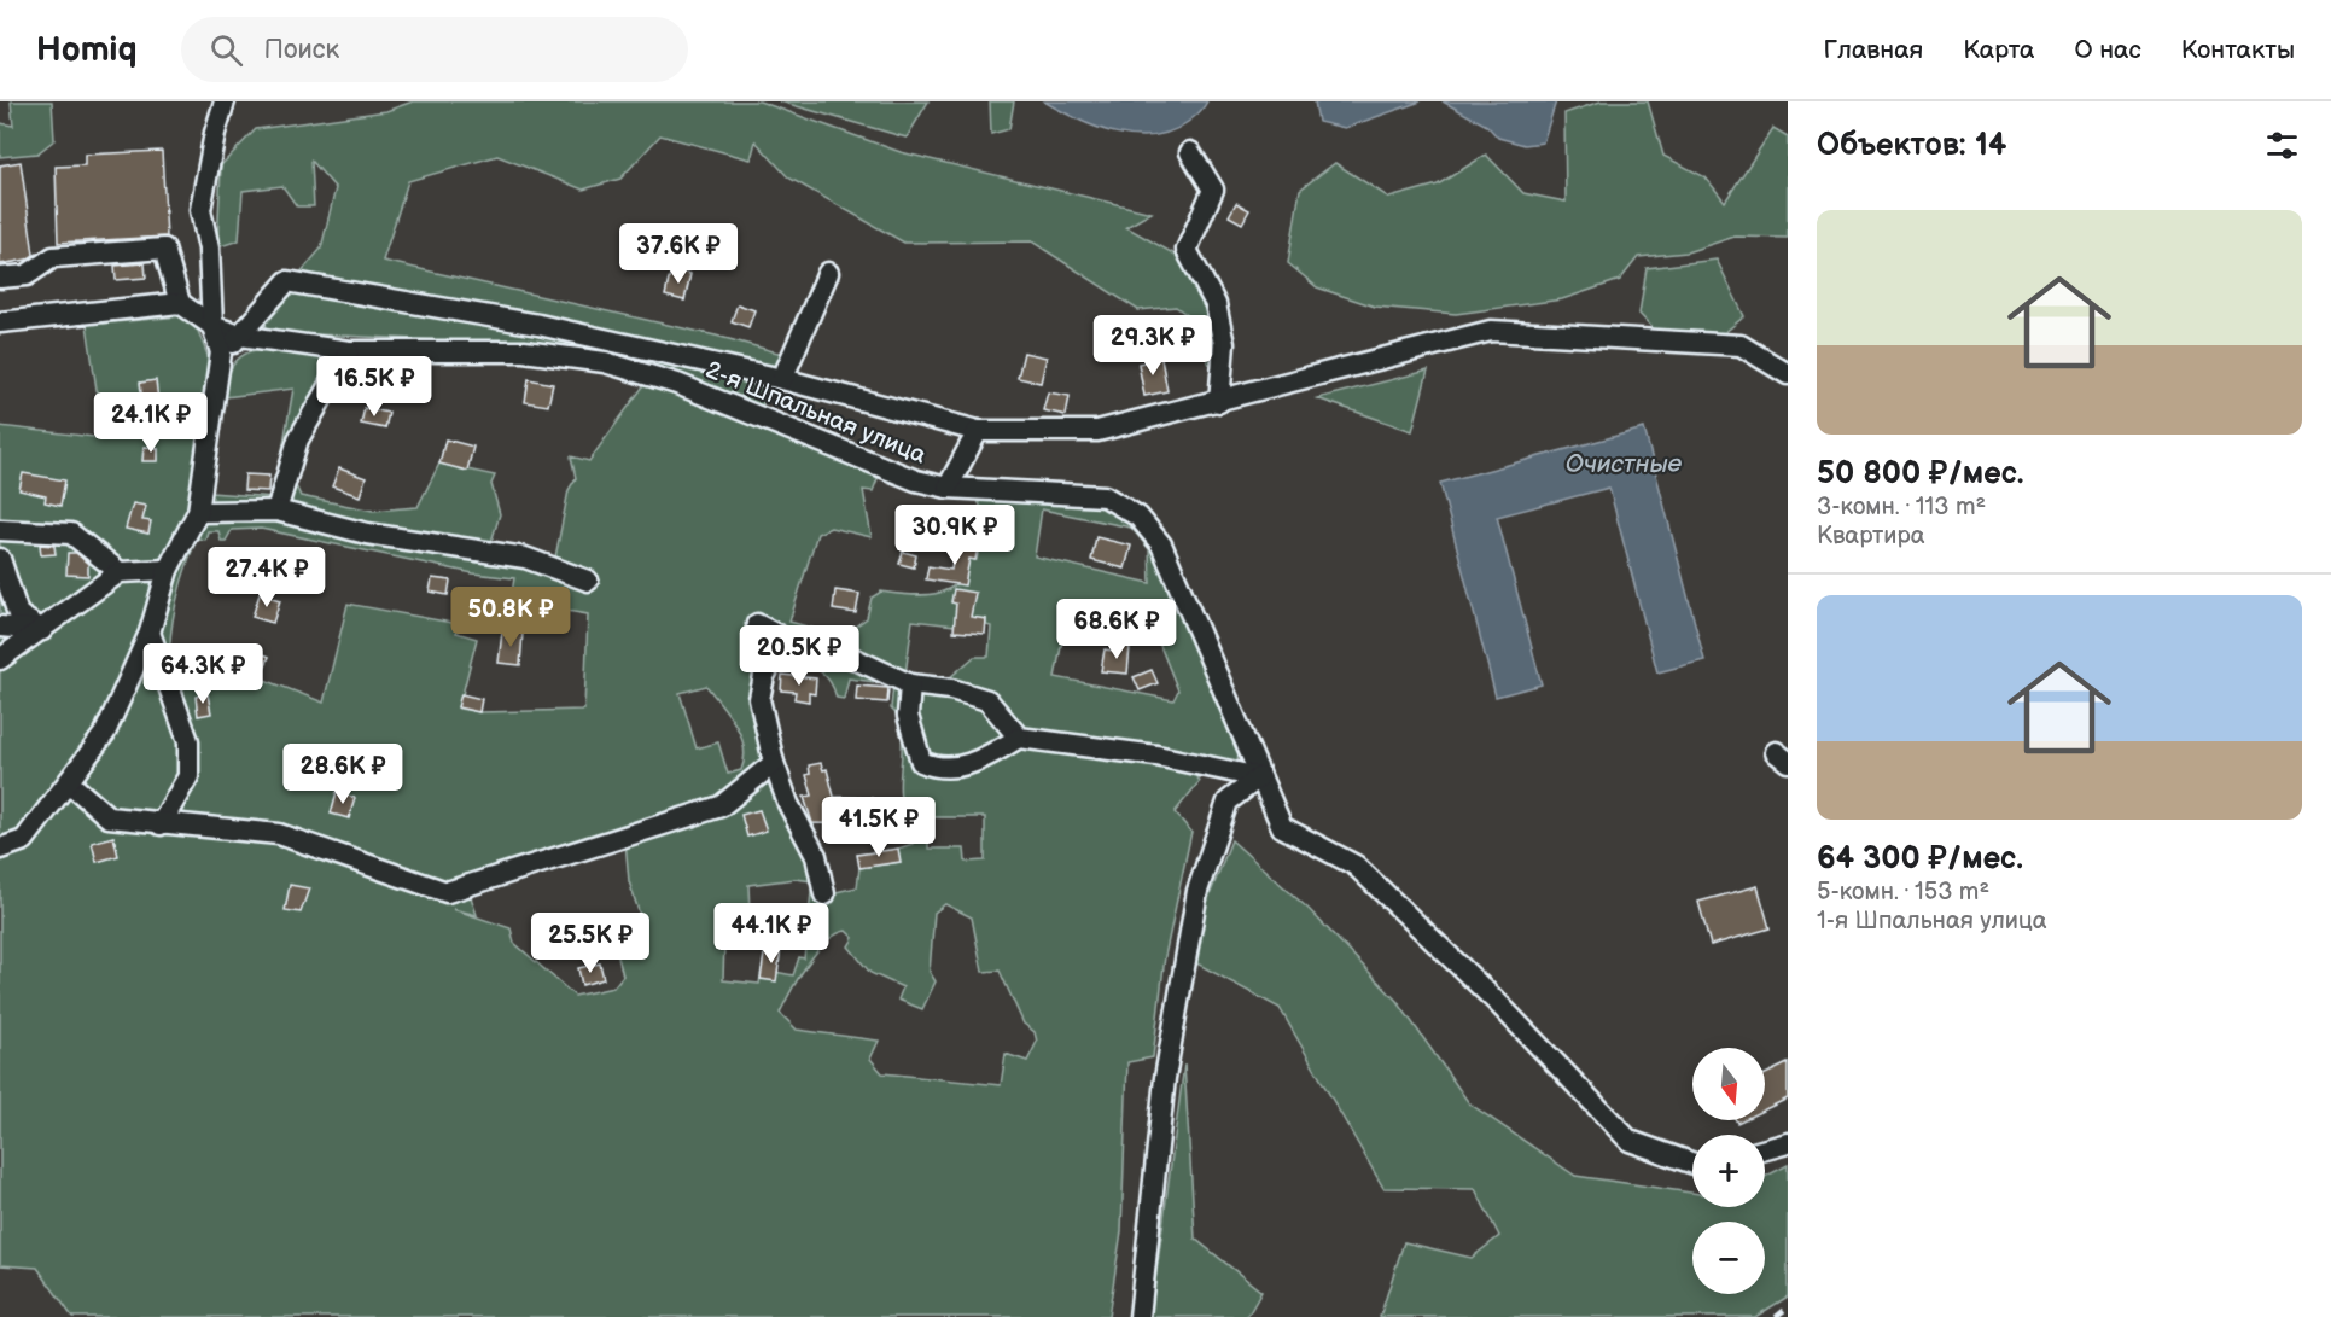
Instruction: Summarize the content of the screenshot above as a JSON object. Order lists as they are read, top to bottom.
{
  "streets": {
    "street": ["2-я Шпальная улица"]
  },
  "water": ["Очистные"],
  "north": "bottom",
  "page": {
    "header": "Homiq",
    "search": "Поиск",
    "nav": [
      "Главная",
      "Карта",
      "О нас",
      "Контакты"
    ],
    "heading": "Объектов: 14",
    "list": [
      {
        "name": "50 800 ₽/мес.",
        "note": "3-комн. · 113 m² · Квартира"
      },
      {
        "name": "64 300 ₽/мес.",
        "note": "5-комн. · 153 m² · 1-я Шпальная улица"
      }
    ],
    "price": [
      "37.6K ₽",
      "29.3K ₽",
      "16.5K ₽",
      "24.1K ₽",
      "30.9K ₽",
      "27.4K ₽",
      "50.8K ₽",
      "68.6K ₽",
      "20.5K ₽",
      "64.3K ₽",
      "28.6K ₽",
      "41.5K ₽",
      "44.1K ₽",
      "25.5K ₽"
    ],
    "map_buttons": ["+", "−"]
  }
}
